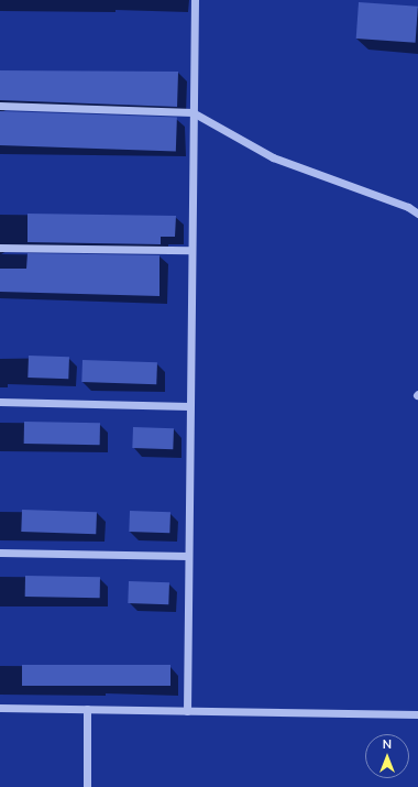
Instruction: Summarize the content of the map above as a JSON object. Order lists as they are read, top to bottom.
{
  "north": "top"
}
